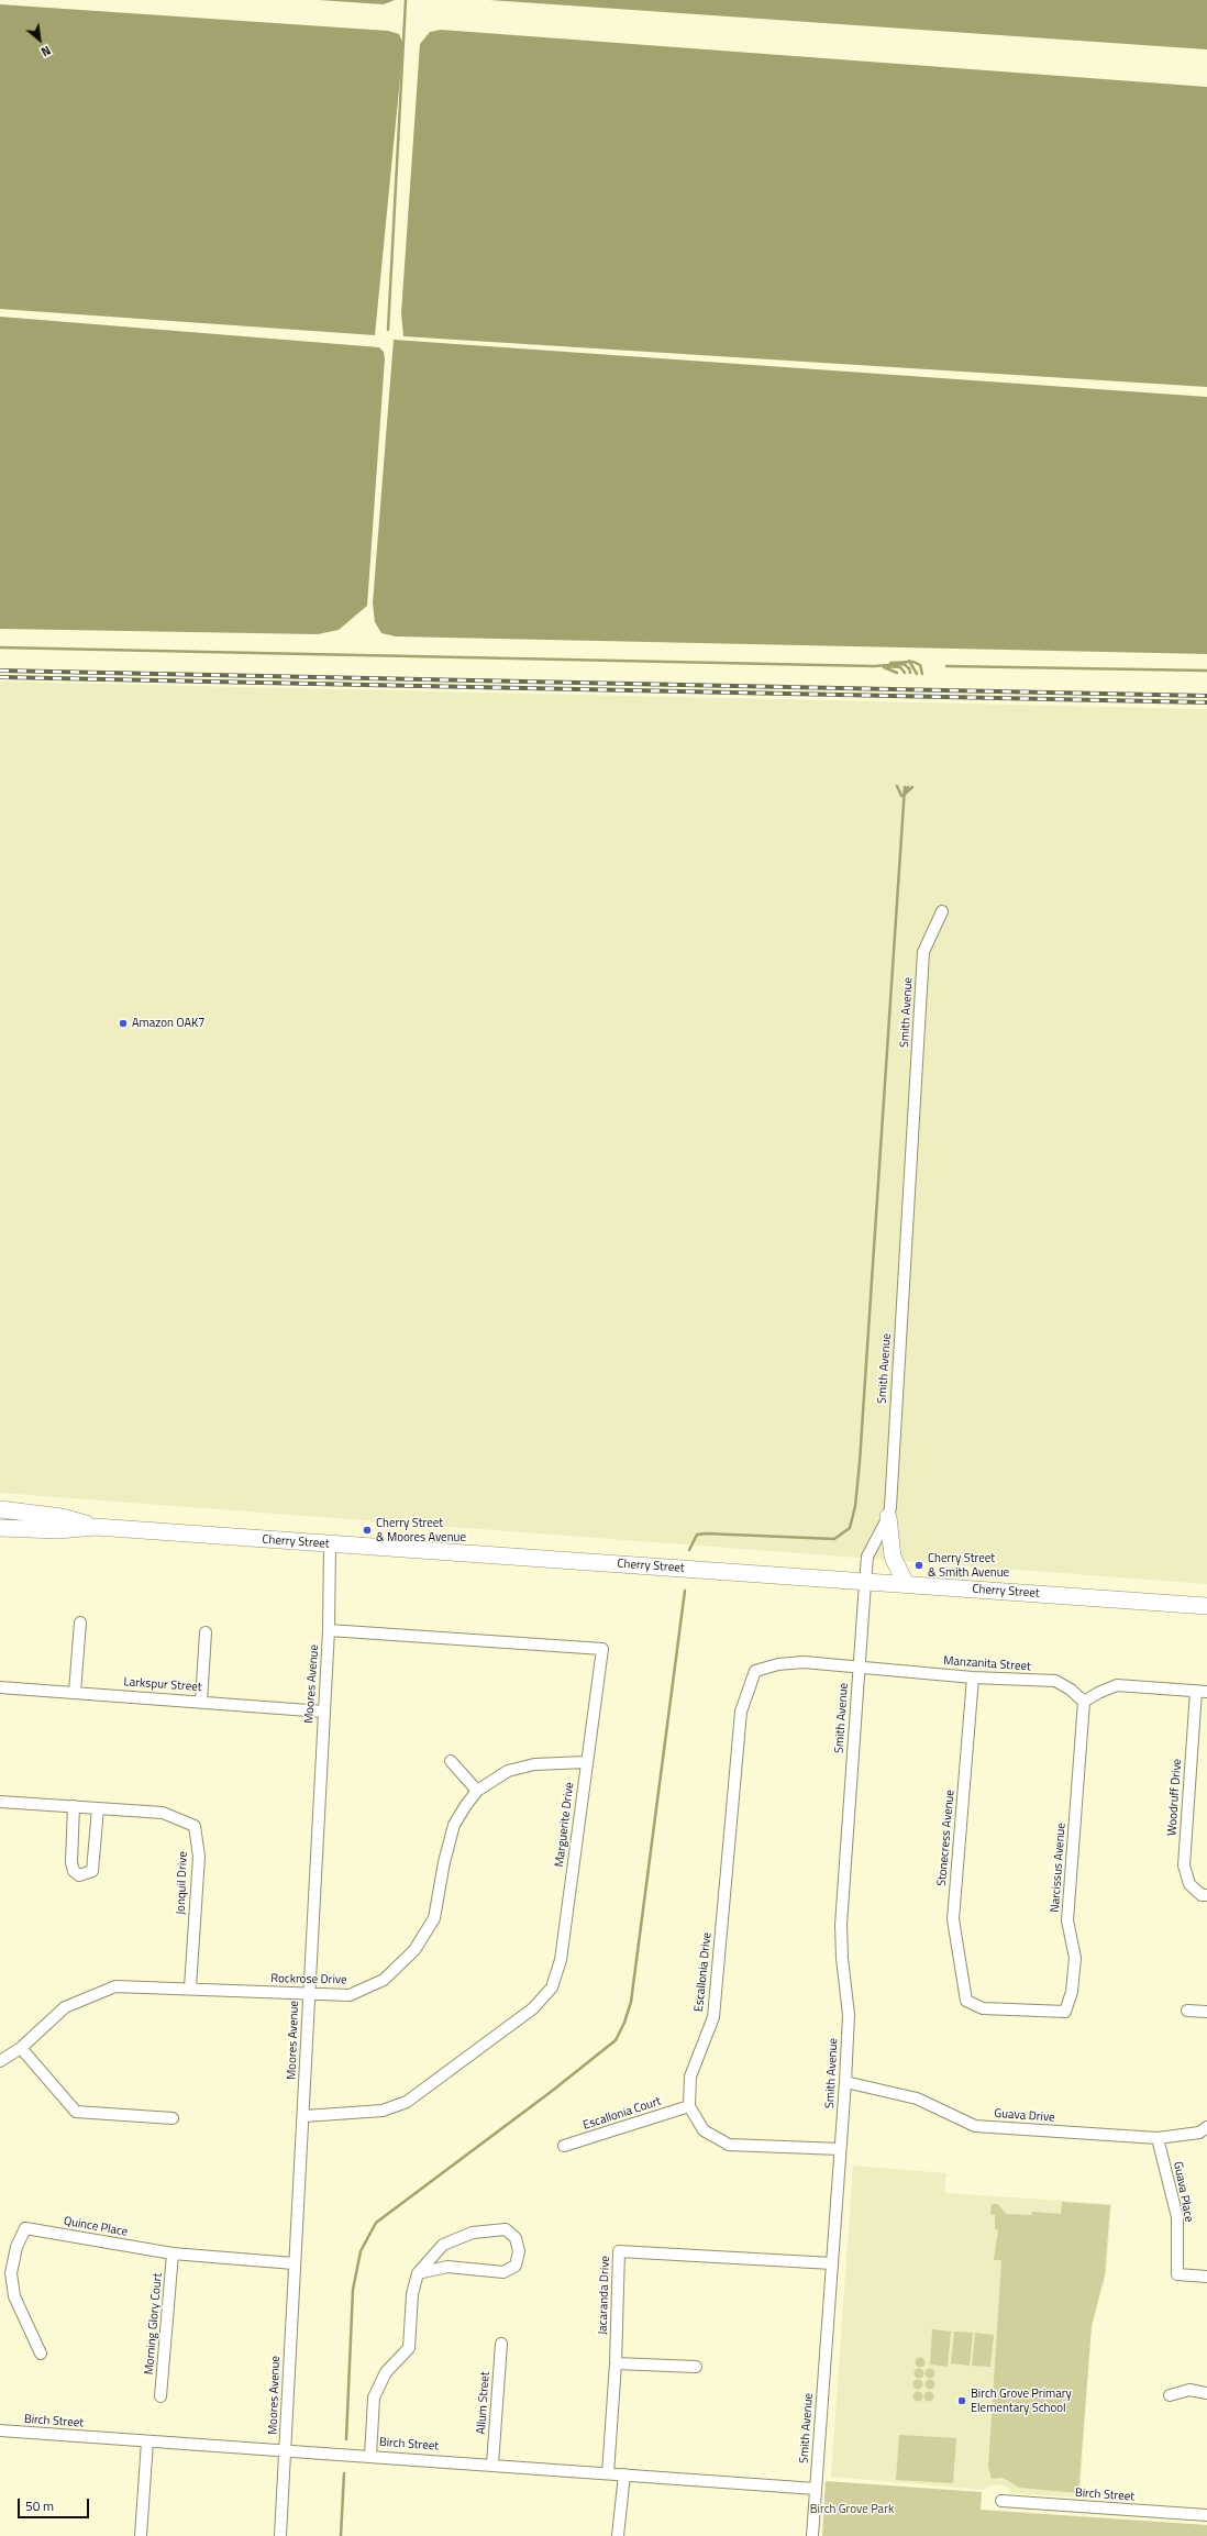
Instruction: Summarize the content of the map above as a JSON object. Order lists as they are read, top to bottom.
{
  "streets": {
    "street": [
      "Smith Avenue",
      "Cherry Street",
      "Manzanita Street",
      "Moores Avenue",
      "Larkspur Street",
      "Woodruff Drive",
      "Marguerite Drive",
      "Stonecress Avenue",
      "Narcissus Avenue",
      "Jonquil Drive",
      "Escallonia Drive",
      "Rockrose Drive",
      "Escallonia Court",
      "Guava Drive",
      "Guava Place",
      "Quince Place",
      "Jacaranda Drive",
      "Morning Glory Court",
      "Allum Street",
      "Birch Street"
    ]
  },
  "crossings": [
    ["Smith Avenue", "Cherry Street"],
    ["Smith Avenue", "Manzanita Street"],
    ["Smith Avenue", "Guava Drive"],
    ["Smith Avenue", "Jacaranda Drive"],
    ["Smith Avenue", "Birch Street"],
    ["Cherry Street", "Moores Avenue"],
    ["Manzanita Street", "Stonecress Avenue"],
    ["Manzanita Street", "Narcissus Avenue"],
    ["Manzanita Street", "Escallonia Drive"],
    ["Moores Avenue", "Larkspur Street"],
    ["Moores Avenue", "Marguerite Drive"],
    ["Moores Avenue", "Rockrose Drive"],
    ["Moores Avenue", "Quince Place"],
    ["Moores Avenue", "Birch Street"],
    ["Marguerite Drive", "Rockrose Drive"],
    ["Stonecress Avenue", "Narcissus Avenue"],
    ["Jonquil Drive", "Rockrose Drive"],
    ["Escallonia Drive", "Escallonia Court"],
    ["Guava Drive", "Guava Place"],
    ["Quince Place", "Morning Glory Court"],
    ["Jacaranda Drive", "Birch Street"],
    ["Allum Street", "Birch Street"]
  ],
  "parks": ["Birch Grove Park"],
  "places": [
    "Amazon OAK7",
    "Cherry Street & Moores Avenue",
    "Cherry Street & Smith Avenue",
    "Birch Grove Primary Elementary School"
  ],
  "scale_bar": "50 m",
  "north": "bottom right"
}
